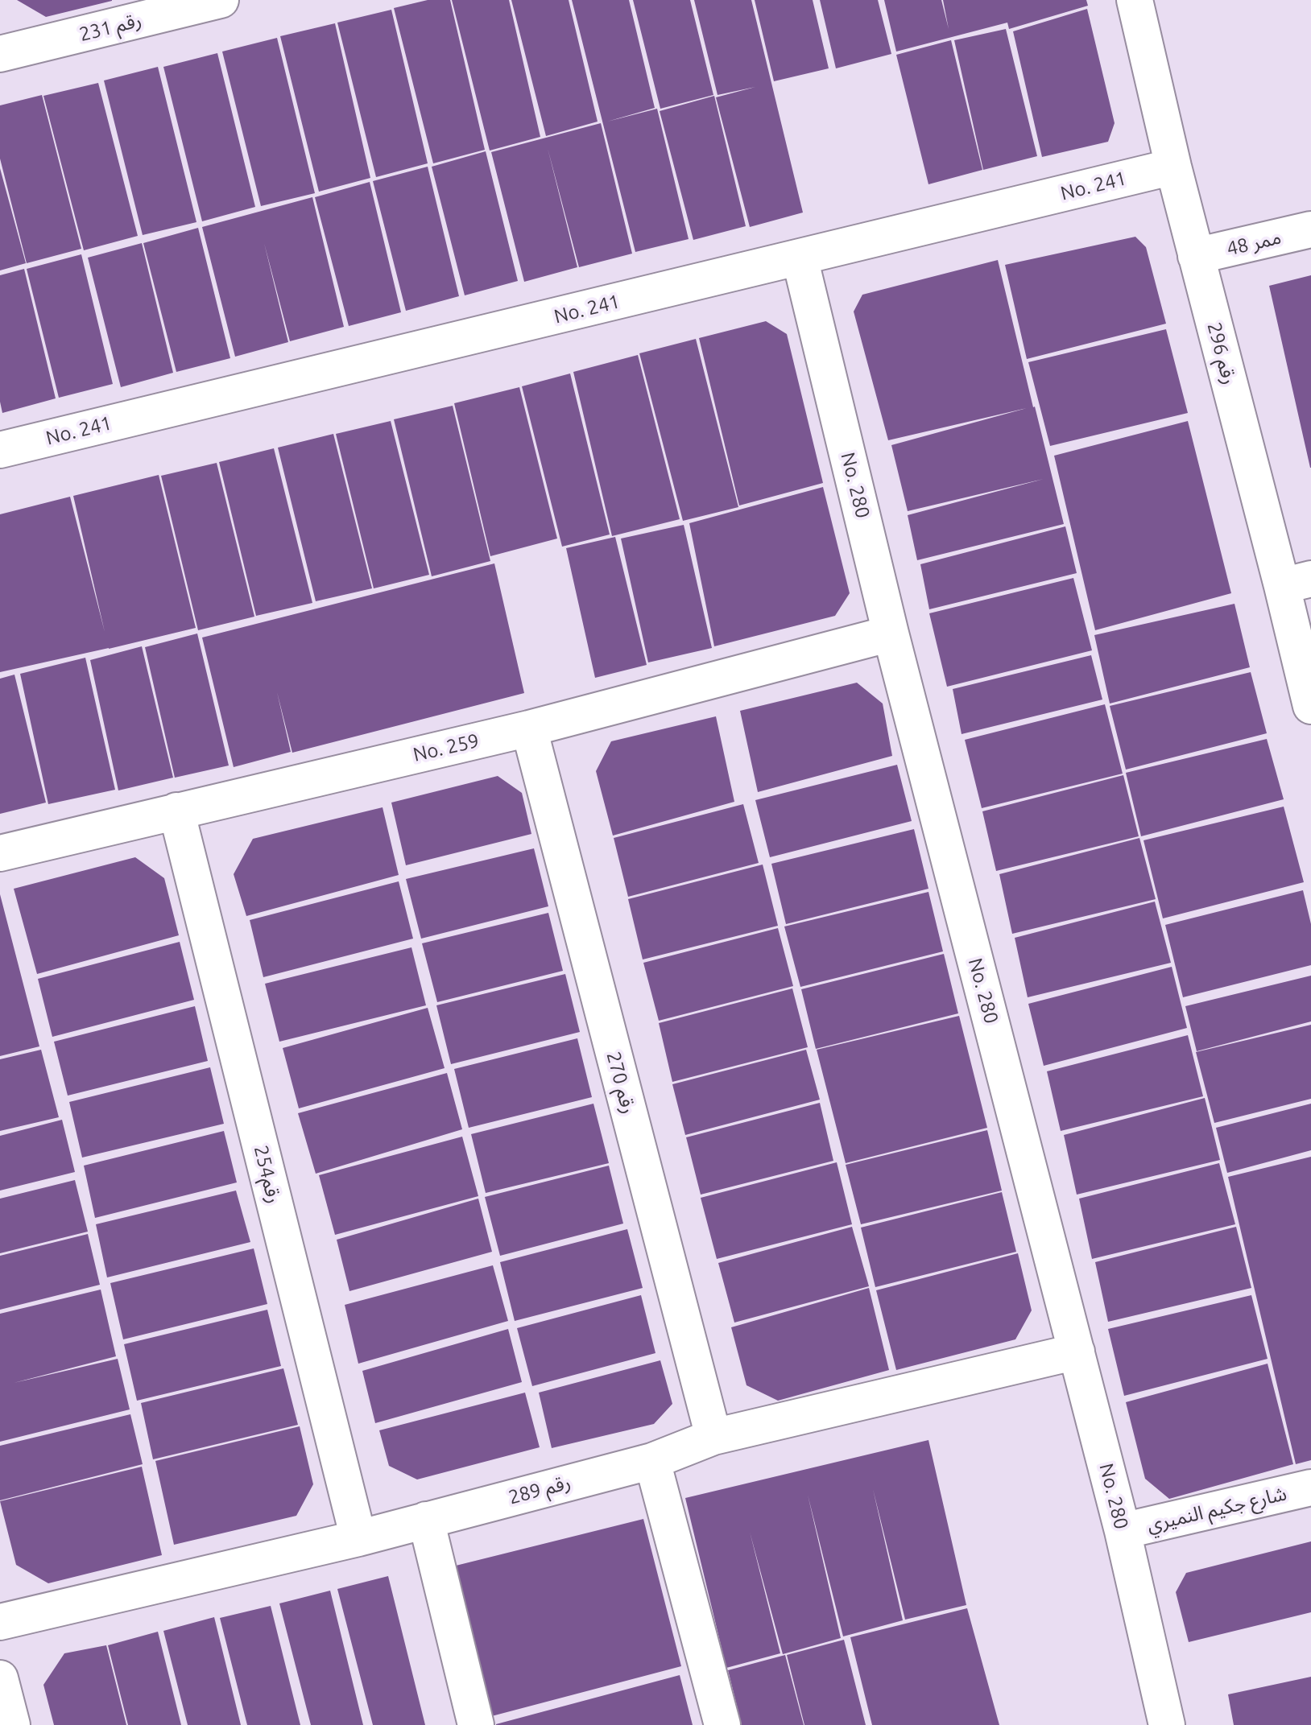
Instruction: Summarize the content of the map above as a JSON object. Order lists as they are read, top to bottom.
{
  "streets": {
    "street": [
      "رقم 231",
      "No. 241",
      "ممر 48",
      "رقم 296",
      "No. 280",
      "No. 259",
      "رقم 270",
      "رقم254",
      "رقم 289",
      "شارع جكيم النميري"
    ]
  },
  "crossings": [
    ["No. 241", "رقم 296"],
    ["No. 241", "No. 280"],
    ["ممر 48", "رقم 296"],
    ["No. 280", "No. 259"],
    ["No. 280", "رقم 289"],
    ["No. 280", "شارع جكيم النميري"],
    ["No. 259", "رقم 270"],
    ["No. 259", "رقم254"],
    ["رقم 270", "رقم 289"],
    ["رقم254", "رقم 289"]
  ]
}
